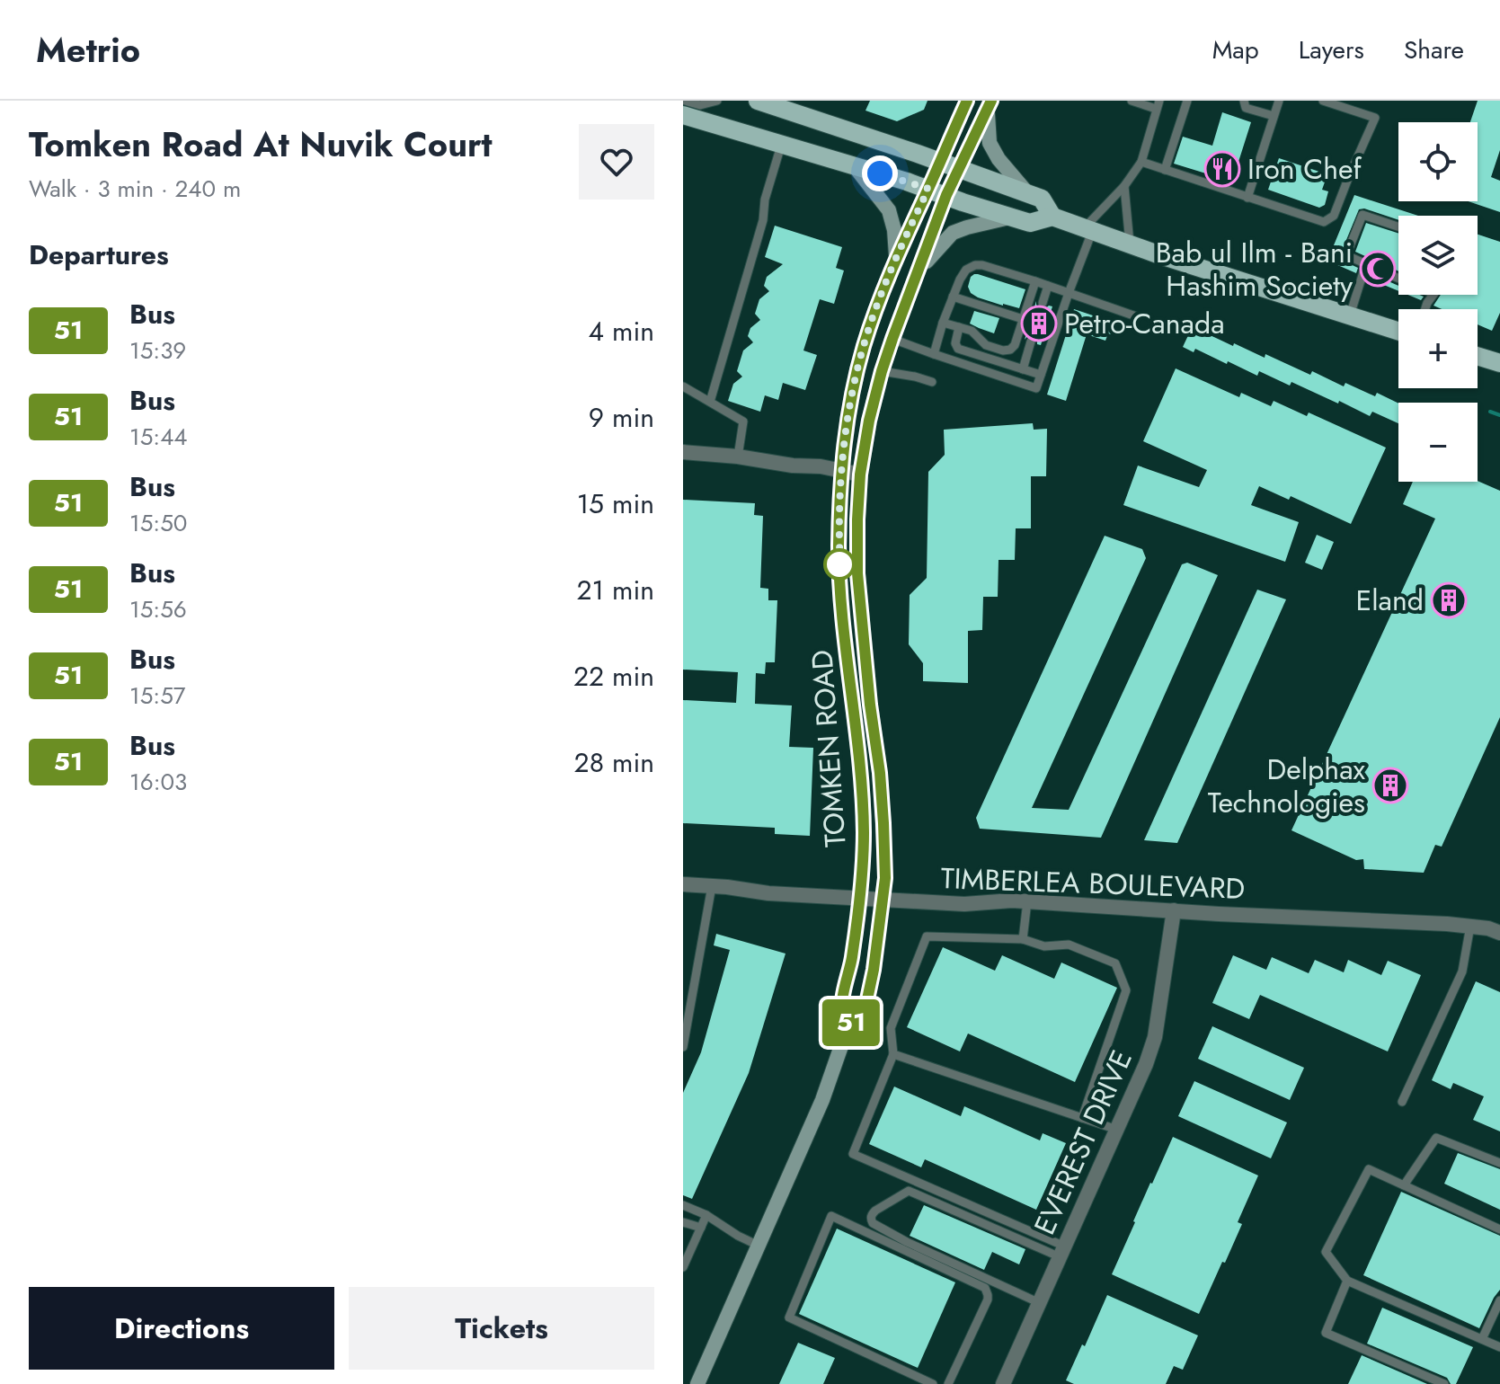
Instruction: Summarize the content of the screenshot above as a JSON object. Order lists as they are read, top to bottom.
{
  "streets": {
    "main road": ["TOMKEN ROAD"],
    "street": ["TIMBERLEA BOULEVARD", "EVEREST DRIVE"]
  },
  "crossings": [
    ["TOMKEN ROAD", "TIMBERLEA BOULEVARD"],
    ["TIMBERLEA BOULEVARD", "EVEREST DRIVE"]
  ],
  "places": {
    "restaurant": ["Iron Chef"],
    "mosque": ["Bab ul Ilm - Bani Hashim Society"],
    "building": ["Petro-Canada", "Eland", "Delphax Technologies"]
  },
  "lines": ["bus line 51"],
  "page": {
    "header": "Metrio",
    "nav": ["Map", "Layers", "Share"],
    "heading": [
      ["Tomken Road At Nuvik Court", "Walk · 3 min · 240 m"],
      "Departures"
    ],
    "on_map": "51",
    "map_buttons": ["+", "−"],
    "list": [
      {
        "mark": "51",
        "name": "Bus",
        "note": "15:39",
        "value": "4 min"
      },
      {
        "mark": "51",
        "name": "Bus",
        "note": "15:44",
        "value": "9 min"
      },
      {
        "mark": "51",
        "name": "Bus",
        "note": "15:50",
        "value": "15 min"
      },
      {
        "mark": "51",
        "name": "Bus",
        "note": "15:56",
        "value": "21 min"
      },
      {
        "mark": "51",
        "name": "Bus",
        "note": "15:57",
        "value": "22 min"
      },
      {
        "mark": "51",
        "name": "Bus",
        "note": "16:03",
        "value": "28 min"
      }
    ],
    "buttons": ["Directions", "Tickets"]
  }
}
